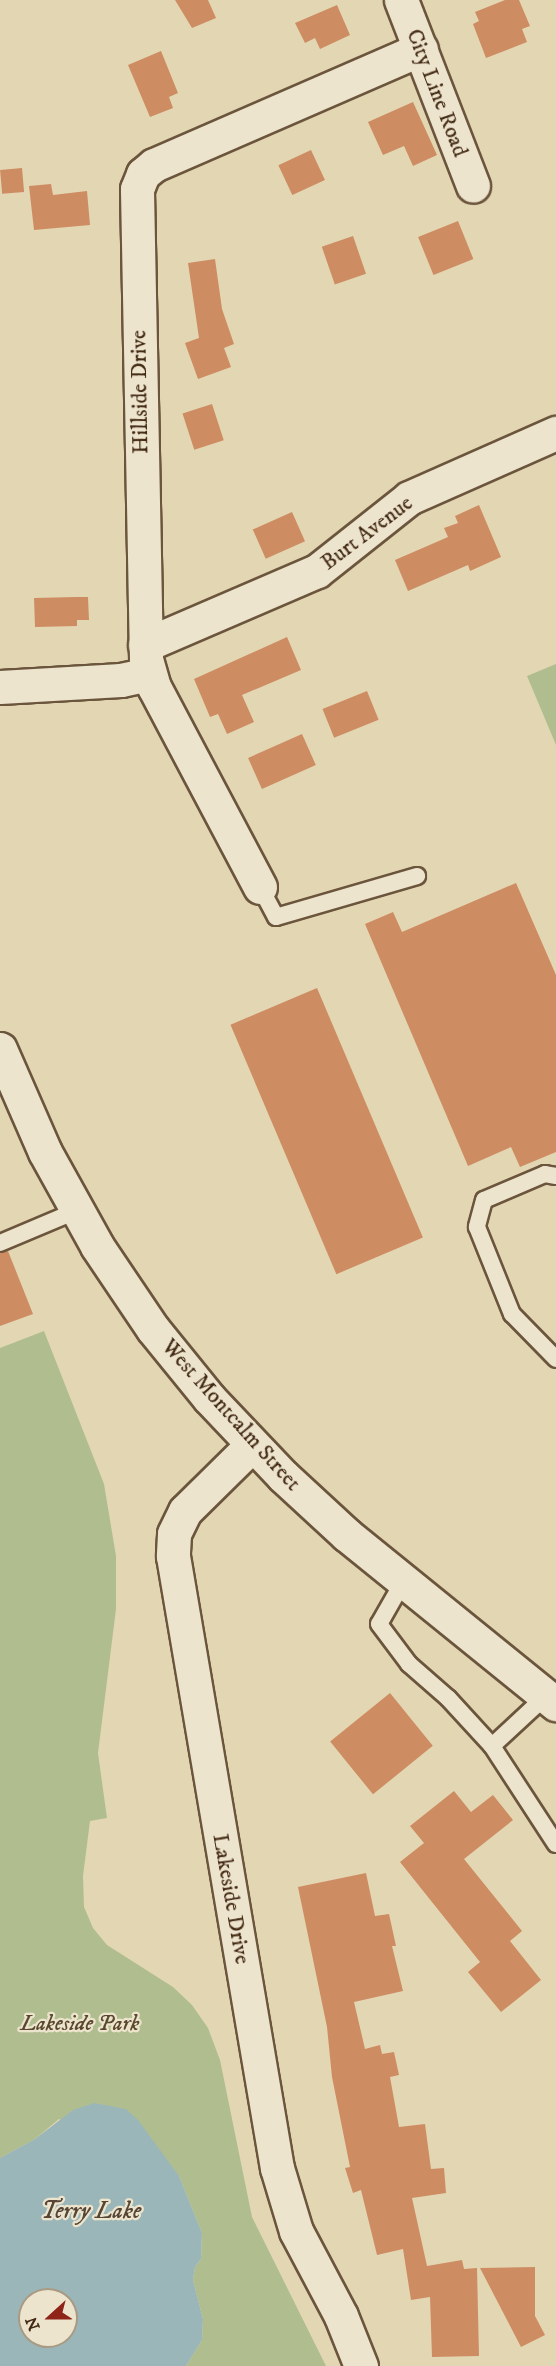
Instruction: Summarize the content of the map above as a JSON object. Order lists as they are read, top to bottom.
{
  "streets": {
    "street": [
      "City Line Road",
      "Hillside Drive",
      "Burt Avenue",
      "West Montcalm Street",
      "Lakeside Drive"
    ]
  },
  "crossings": [
    ["City Line Road", "Hillside Drive"],
    ["Hillside Drive", "Burt Avenue"],
    ["West Montcalm Street", "Lakeside Drive"]
  ],
  "water": ["Terry Lake"],
  "parks": ["Lakeside Park"],
  "north": "left"
}
